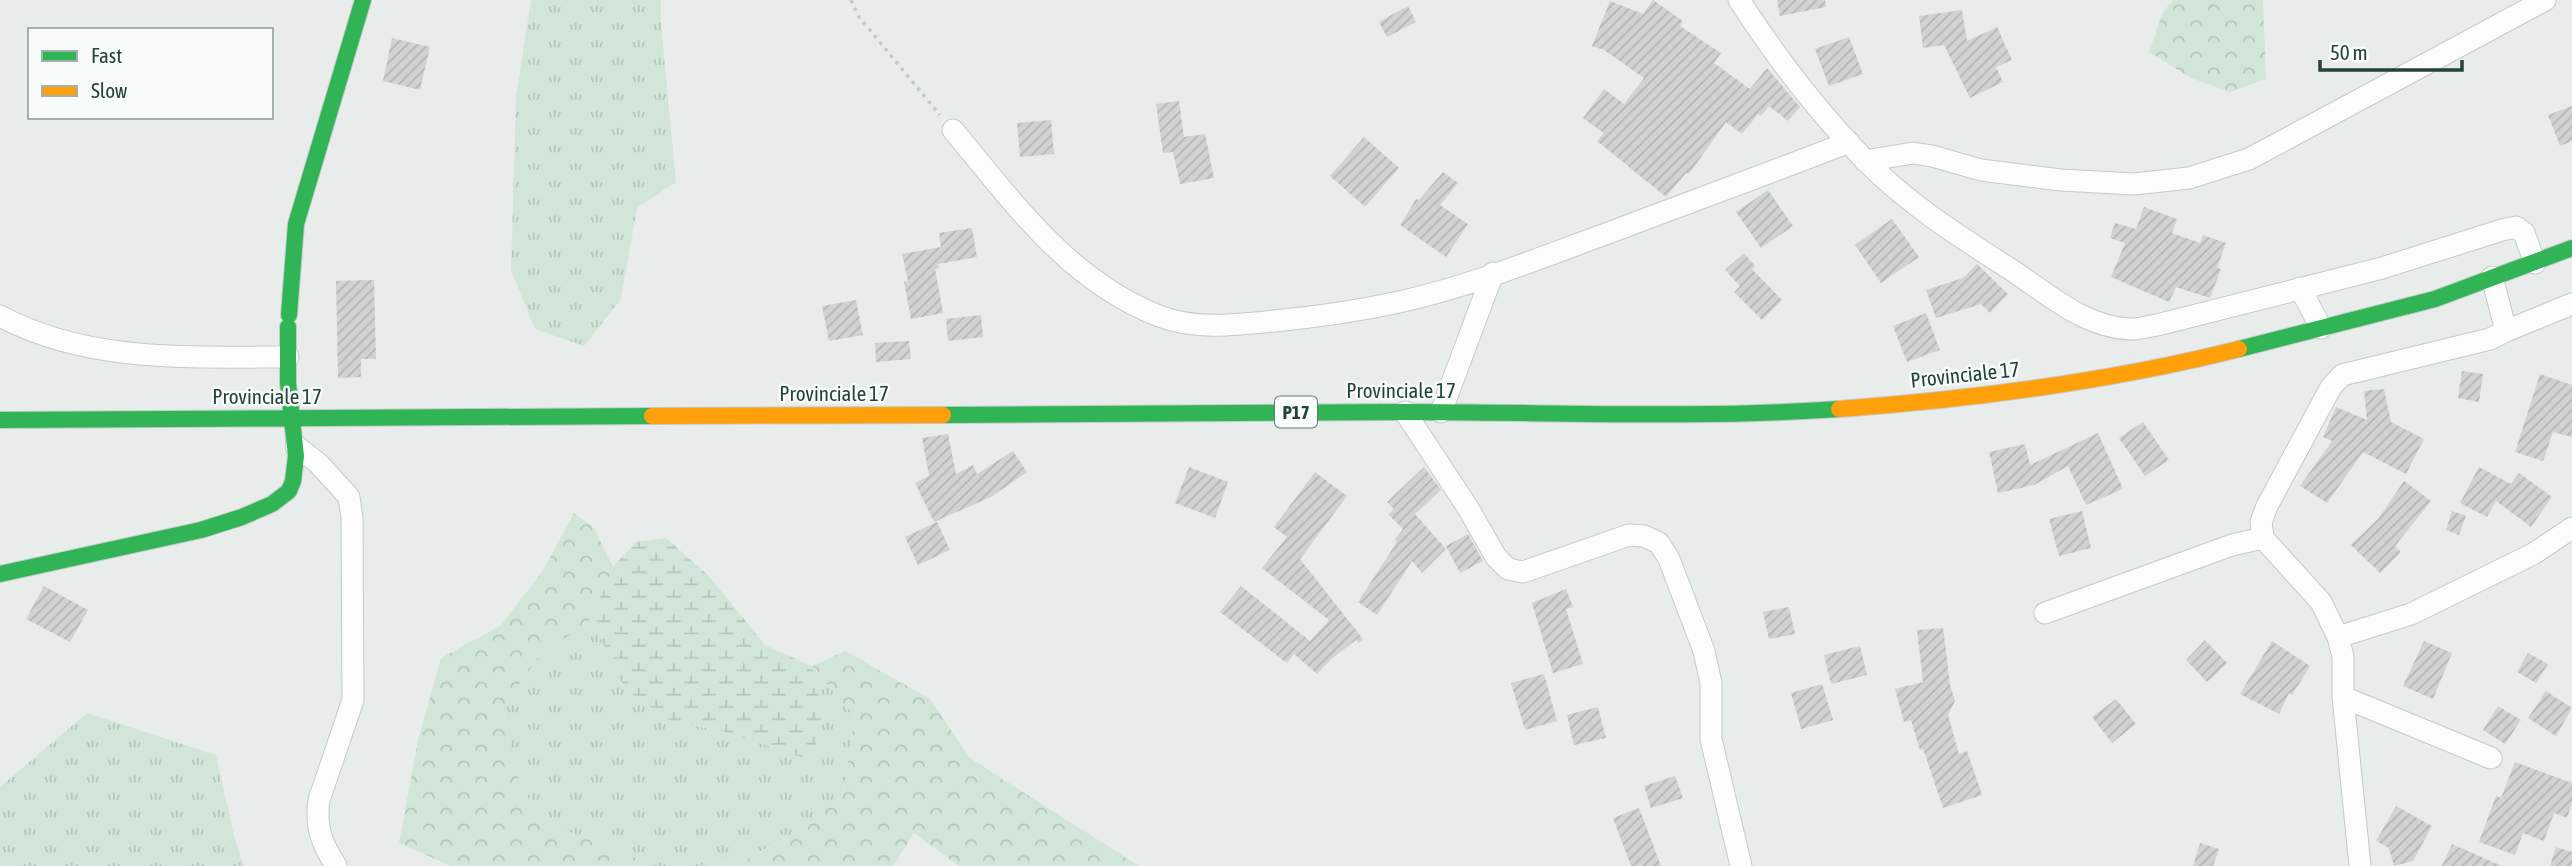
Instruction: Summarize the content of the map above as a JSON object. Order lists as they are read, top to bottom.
{
  "streets": {
    "main road": ["Provinciale 17", "P17"]
  },
  "legend": ["Fast", "Slow"],
  "scale_bar": "50 m"
}
